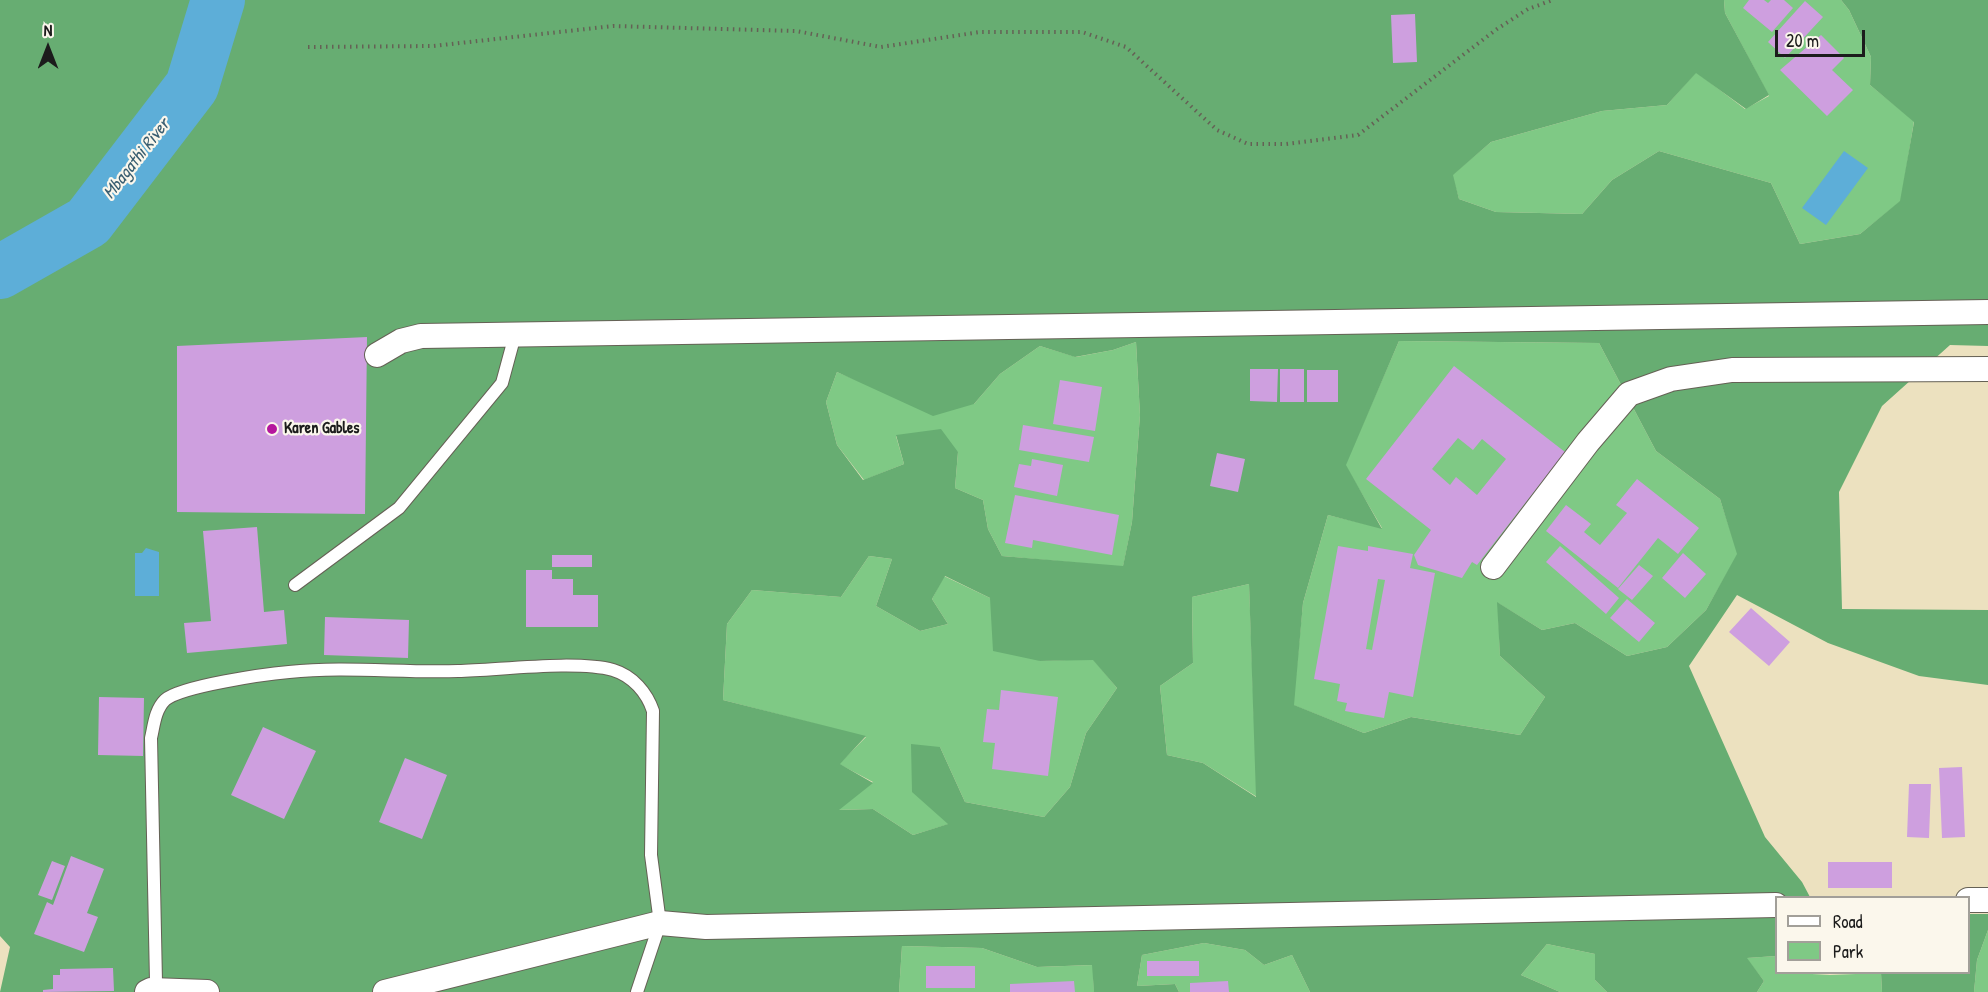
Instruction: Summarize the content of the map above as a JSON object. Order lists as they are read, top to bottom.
{
  "water": ["Mbagathi River"],
  "places": ["Karen Gables"],
  "legend": ["Road", "Park"],
  "scale_bar": "20 m",
  "north": "top"
}
